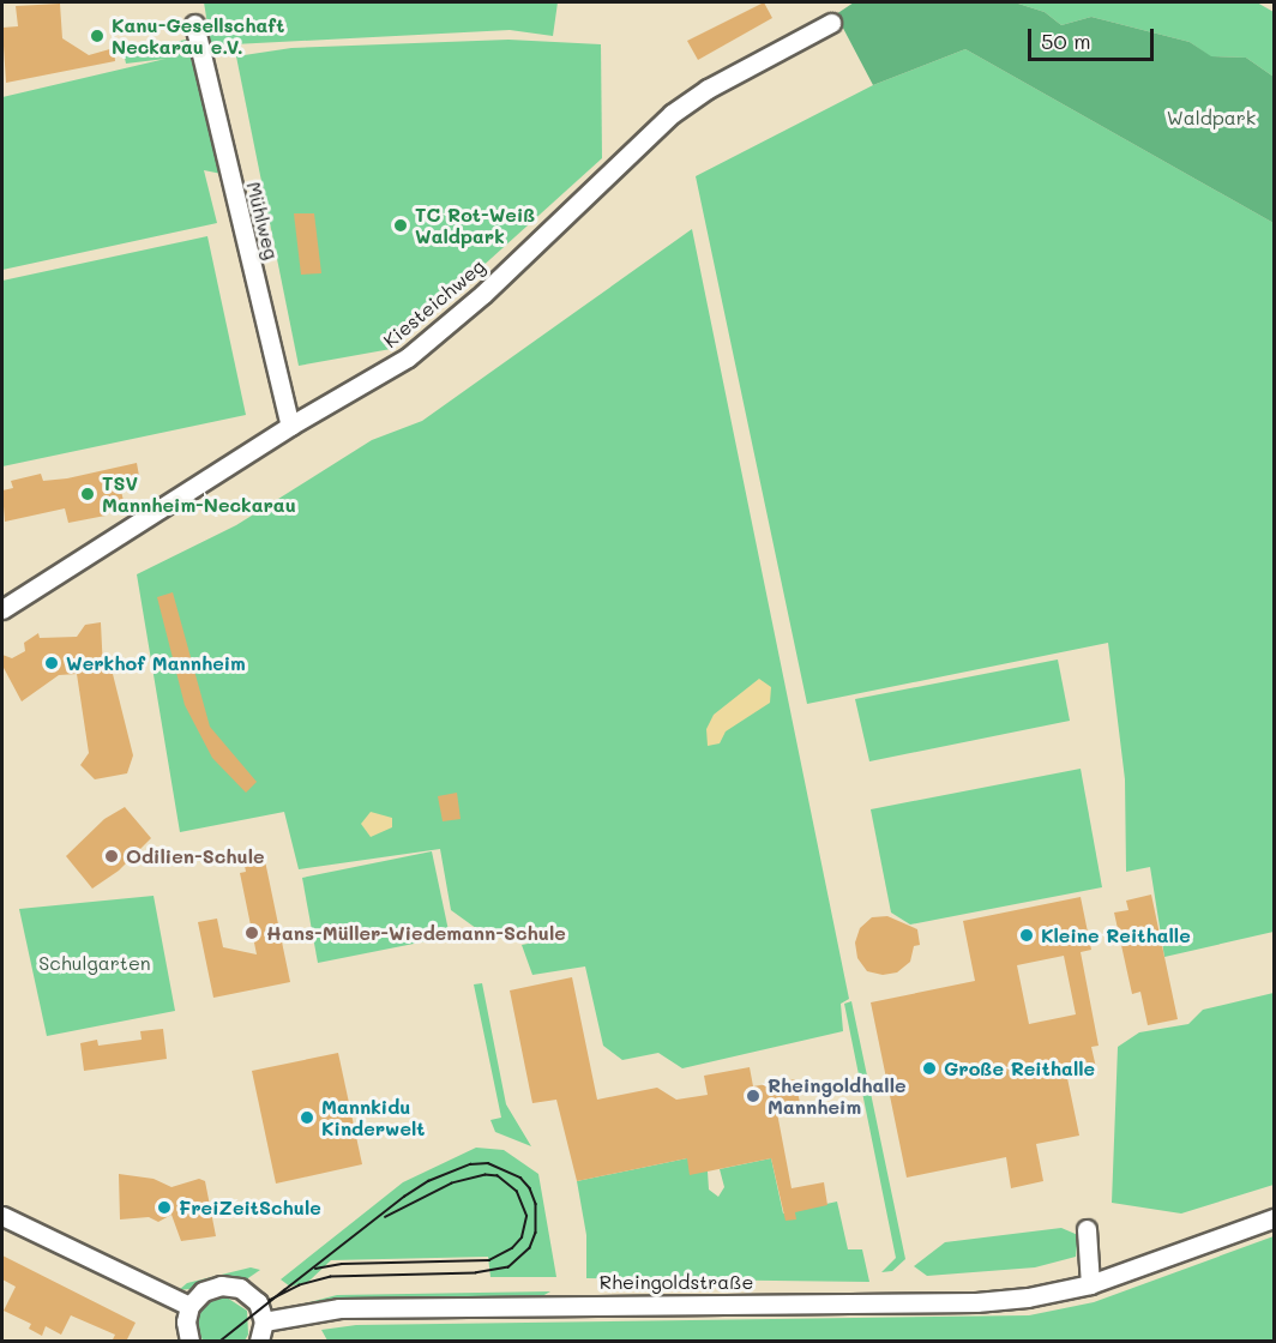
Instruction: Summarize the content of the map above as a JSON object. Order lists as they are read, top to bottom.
{
  "streets": {
    "street": ["Mühlweg", "Kiesteichweg", "Rheingoldstraße"]
  },
  "crossings": [
    ["Mühlweg", "Kiesteichweg"]
  ],
  "parks": ["Waldpark", "Schulgarten"],
  "places": [
    "Kanu-Gesellschaft Neckarau e.V.",
    "TC Rot-Weiß Waldpark",
    "TSV Mannheim-Neckarau",
    "Werkhof Mannheim",
    "Odilien-Schule",
    "Hans-Müller-Wiedemann-Schule",
    "Kleine Reithalle",
    "Große Reithalle",
    "Rheingoldhalle Mannheim",
    "Mannkidu Kinderwelt",
    "FreiZeitSchule"
  ],
  "scale_bar": "50 m"
}
